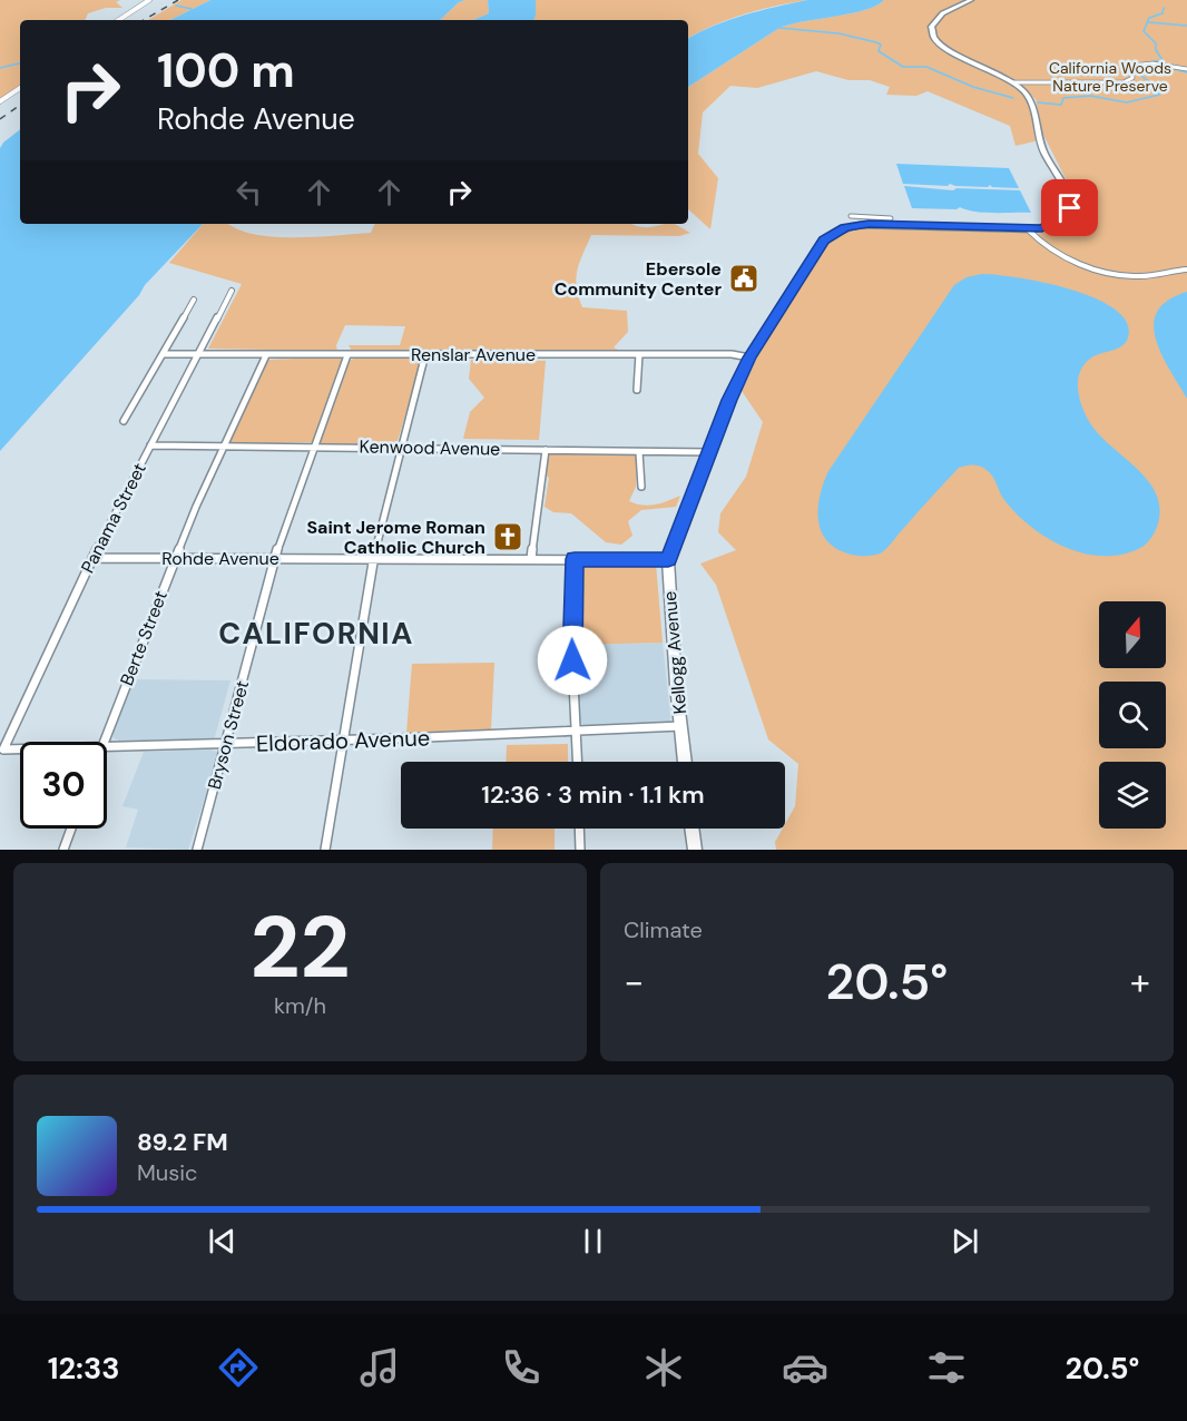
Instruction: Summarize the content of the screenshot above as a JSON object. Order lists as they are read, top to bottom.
{
  "streets": {
    "main road": ["Kellogg Avenue"],
    "street": [
      "Renslar Avenue",
      "Kenwood Avenue",
      "Panama Street",
      "Rohde Avenue",
      "Berte Street",
      "Bryson Street",
      "Eldorado Avenue"
    ]
  },
  "crossings": [
    ["Renslar Avenue", "Panama Street"],
    ["Renslar Avenue", "Berte Street"],
    ["Renslar Avenue", "Kellogg Avenue"],
    ["Renslar Avenue", "Bryson Street"],
    ["Kenwood Avenue", "Panama Street"],
    ["Kenwood Avenue", "Berte Street"],
    ["Kenwood Avenue", "Kellogg Avenue"],
    ["Kenwood Avenue", "Bryson Street"],
    ["Panama Street", "Rohde Avenue"],
    ["Panama Street", "Eldorado Avenue"],
    ["Rohde Avenue", "Berte Street"],
    ["Rohde Avenue", "Kellogg Avenue"],
    ["Rohde Avenue", "Bryson Street"],
    ["Kellogg Avenue", "Eldorado Avenue"],
    ["Bryson Street", "Eldorado Avenue"]
  ],
  "districts": ["CALIFORNIA"],
  "parks": ["California Woods Nature Preserve"],
  "places": {
    "public building": ["Ebersole Community Center"],
    "church": ["Saint Jerome Roman Catholic Church"]
  },
  "north": "top",
  "page": {
    "turn": ["100 m", "Rohde Avenue"],
    "limit": "30",
    "trip": "12:36 · 3 min · 1.1 km",
    "tile": [
      ["22", "km/h"],
      "Climate"
    ],
    "heat": ["−", "20.5°", "+"],
    "song": ["89.2 FM", "Music"],
    "tabs": ["12:33", "20.5°"]
  }
}
